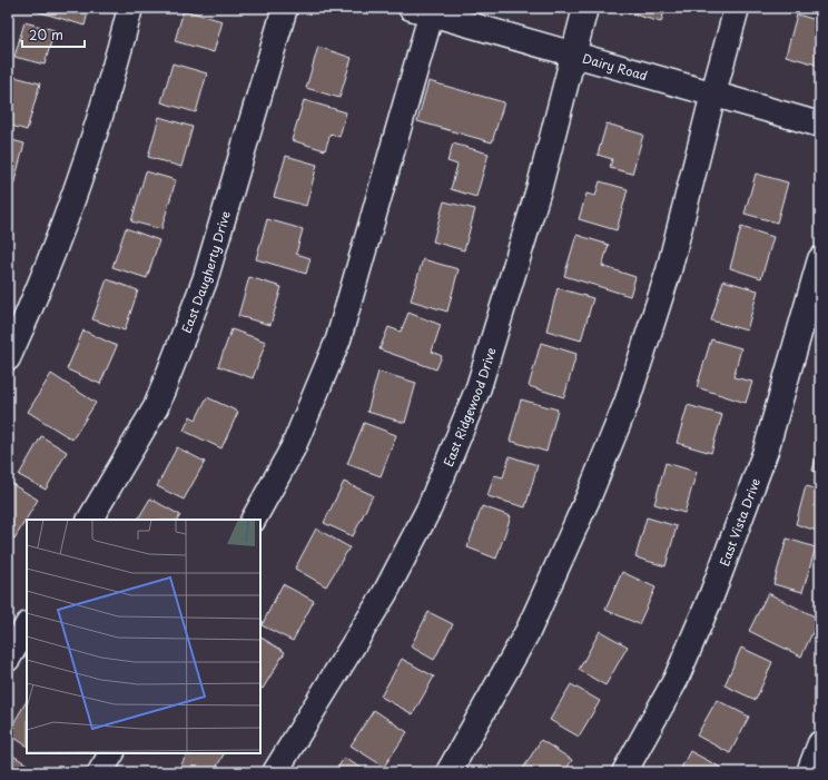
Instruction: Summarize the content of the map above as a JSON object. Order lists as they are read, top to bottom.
{
  "streets": {
    "street": [
      "Dairy Road",
      "East Daugherty Drive",
      "East Ridgewood Drive",
      "East Vista Drive"
    ]
  },
  "crossings": [
    ["Dairy Road", "East Ridgewood Drive"]
  ],
  "scale_bar": "20 m"
}
